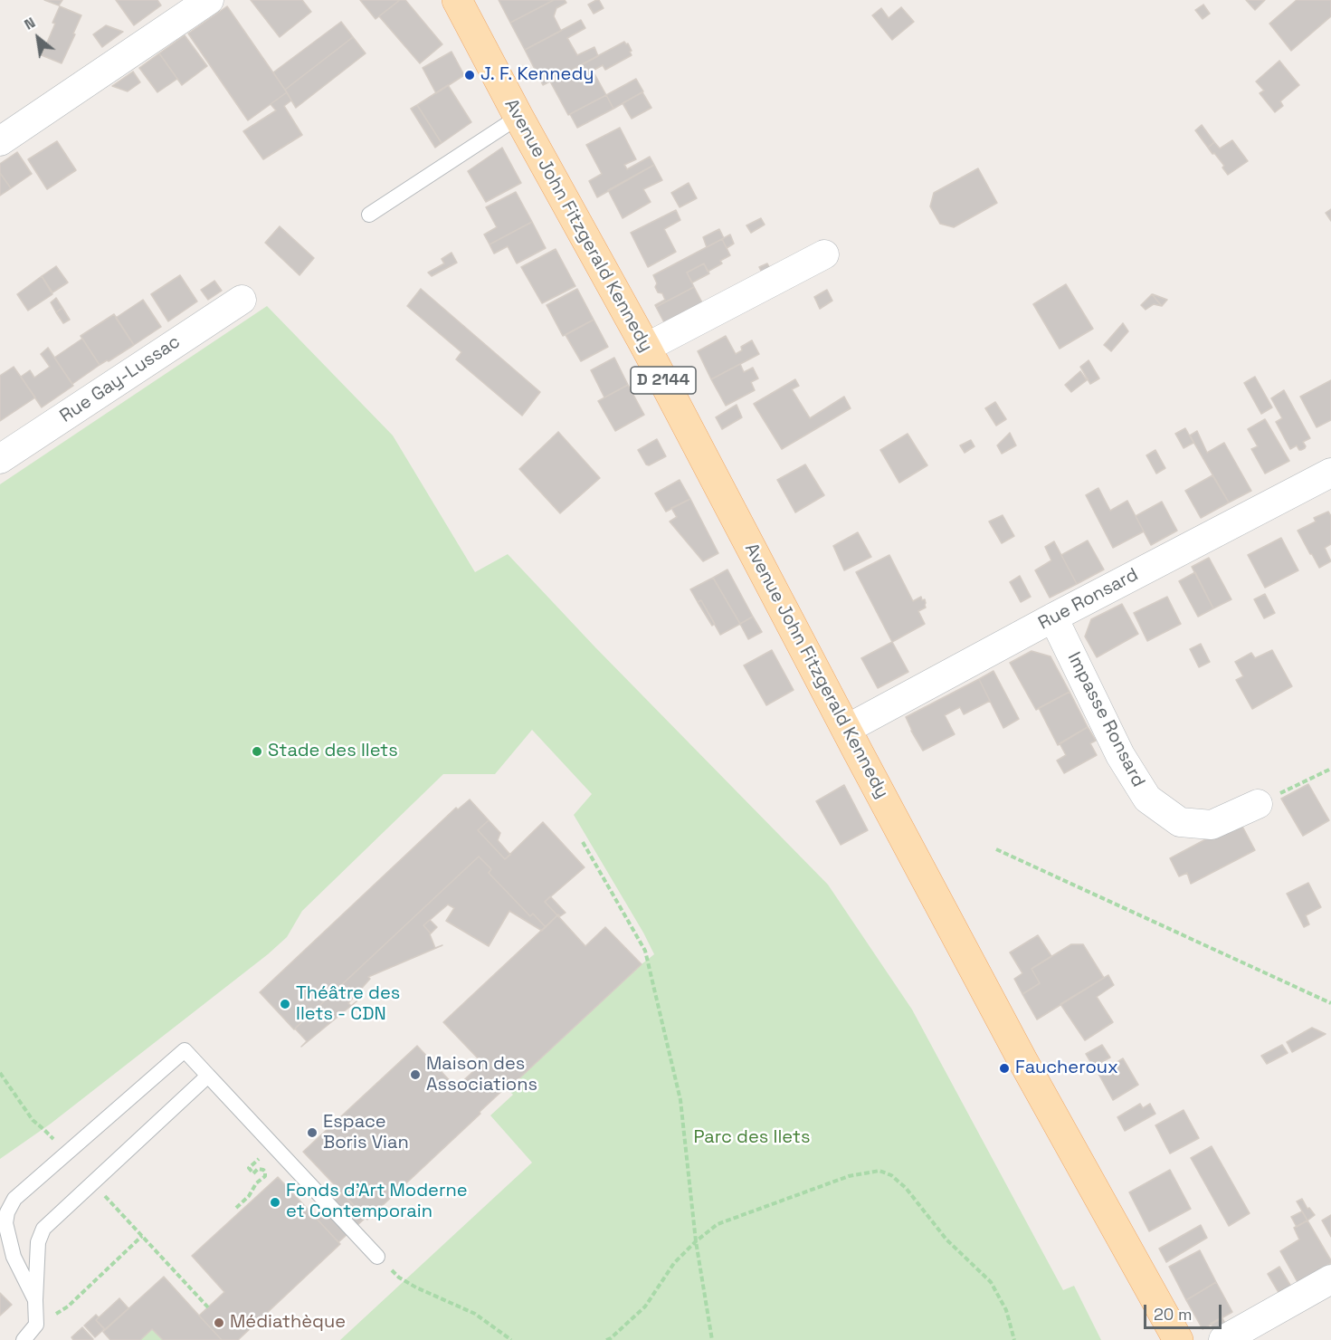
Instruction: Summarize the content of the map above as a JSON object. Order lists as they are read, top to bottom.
{
  "streets": {
    "main road": ["Avenue John Fitzgerald Kennedy", "D 2144"],
    "street": ["Rue Gay-Lussac", "Rue Ronsard", "Impasse Ronsard"]
  },
  "crossings": [
    ["Avenue John Fitzgerald Kennedy", "Rue Ronsard"],
    ["Rue Ronsard", "Impasse Ronsard"]
  ],
  "parks": ["Parc des Ilets"],
  "places": [
    "J. F. Kennedy",
    "Stade des Ilets",
    "Théâtre des Ilets - CDN",
    "Faucheroux",
    "Maison des Associations",
    "Espace Boris Vian",
    "Fonds d'Art Moderne et Contemporain",
    "Médiathèque"
  ],
  "scale_bar": "20 m",
  "north": "top left"
}
